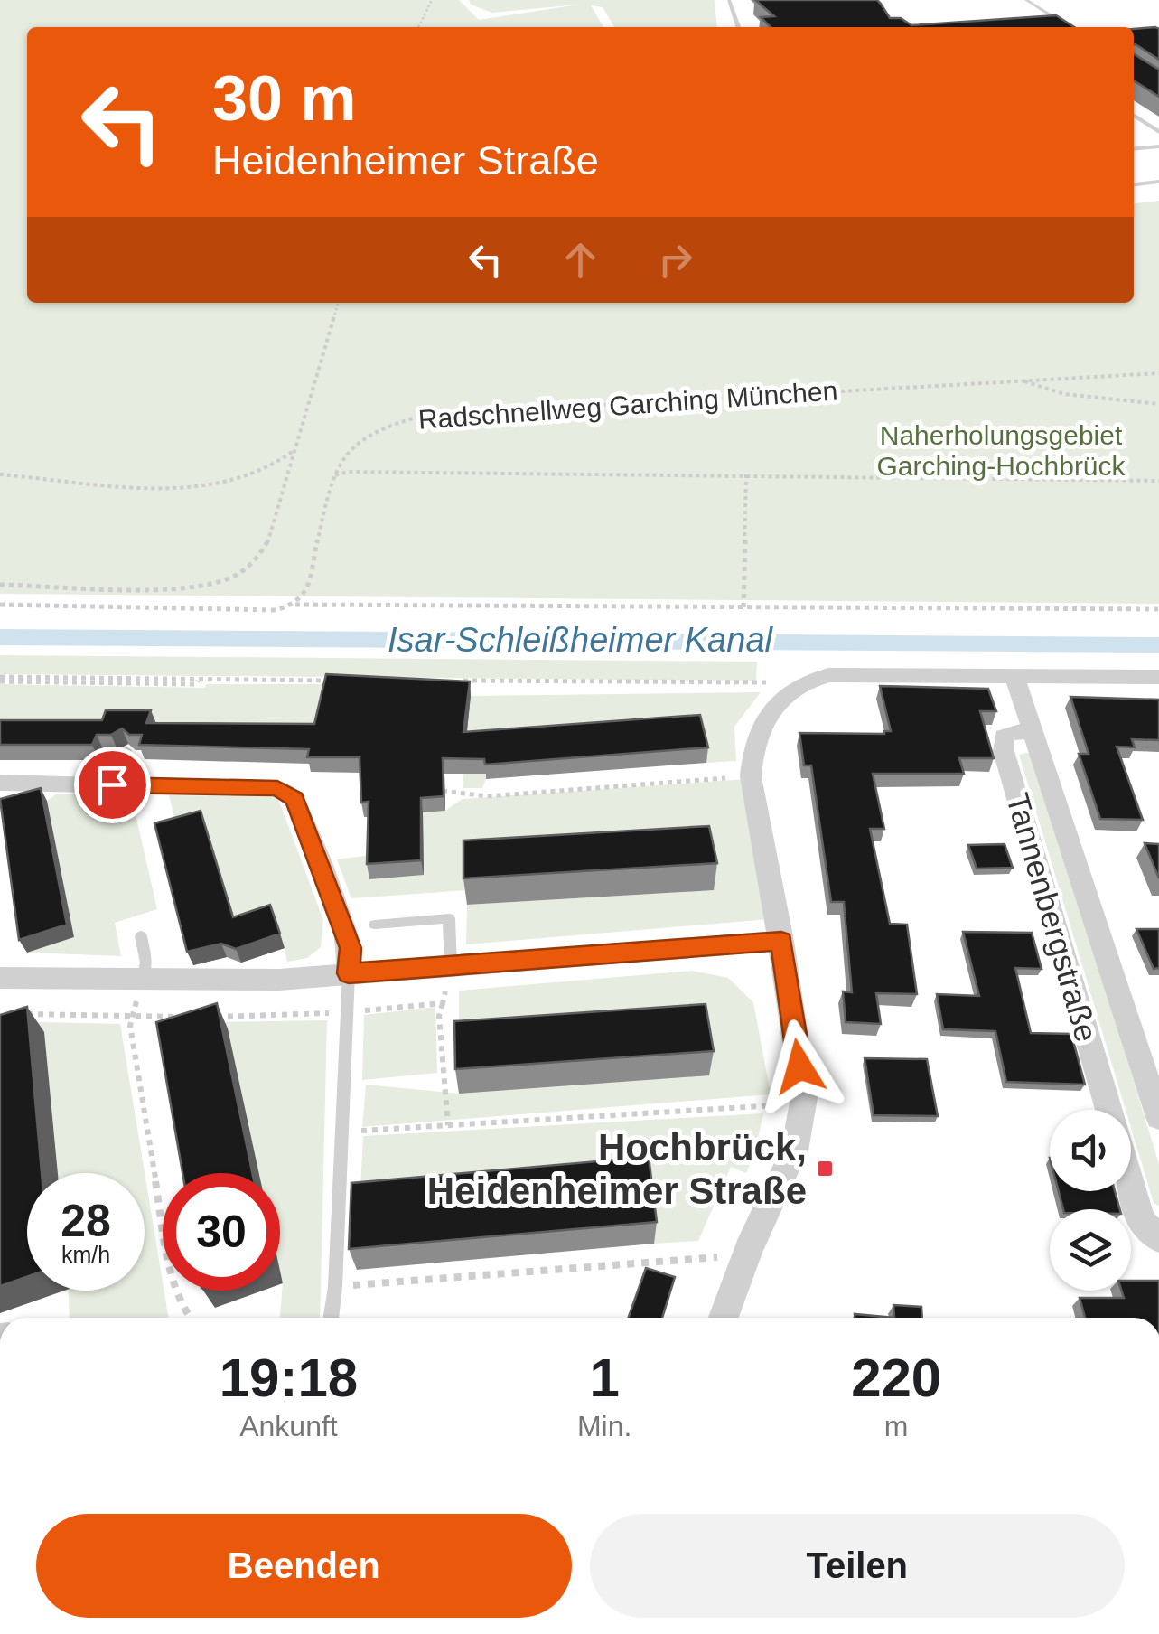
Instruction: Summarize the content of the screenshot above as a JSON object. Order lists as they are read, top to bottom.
{
  "streets": {
    "street": ["Tannenbergstraße"],
    "path": ["Radschnellweg Garching München"]
  },
  "water": ["Isar-Schleißheimer Kanal"],
  "parks": ["Naherholungsgebiet Garching-Hochbrück"],
  "places": {
    "transit": ["Hochbrück, Heidenheimer Straße"]
  },
  "page": {
    "turn": ["30 m", "Heidenheimer Straße"],
    "speed": "28 km/h",
    "limit": "30",
    "eta": [
      "19:18",
      "Ankunft",
      "1",
      "Min.",
      "220",
      "m"
    ],
    "buttons": ["Beenden", "Teilen"]
  }
}
